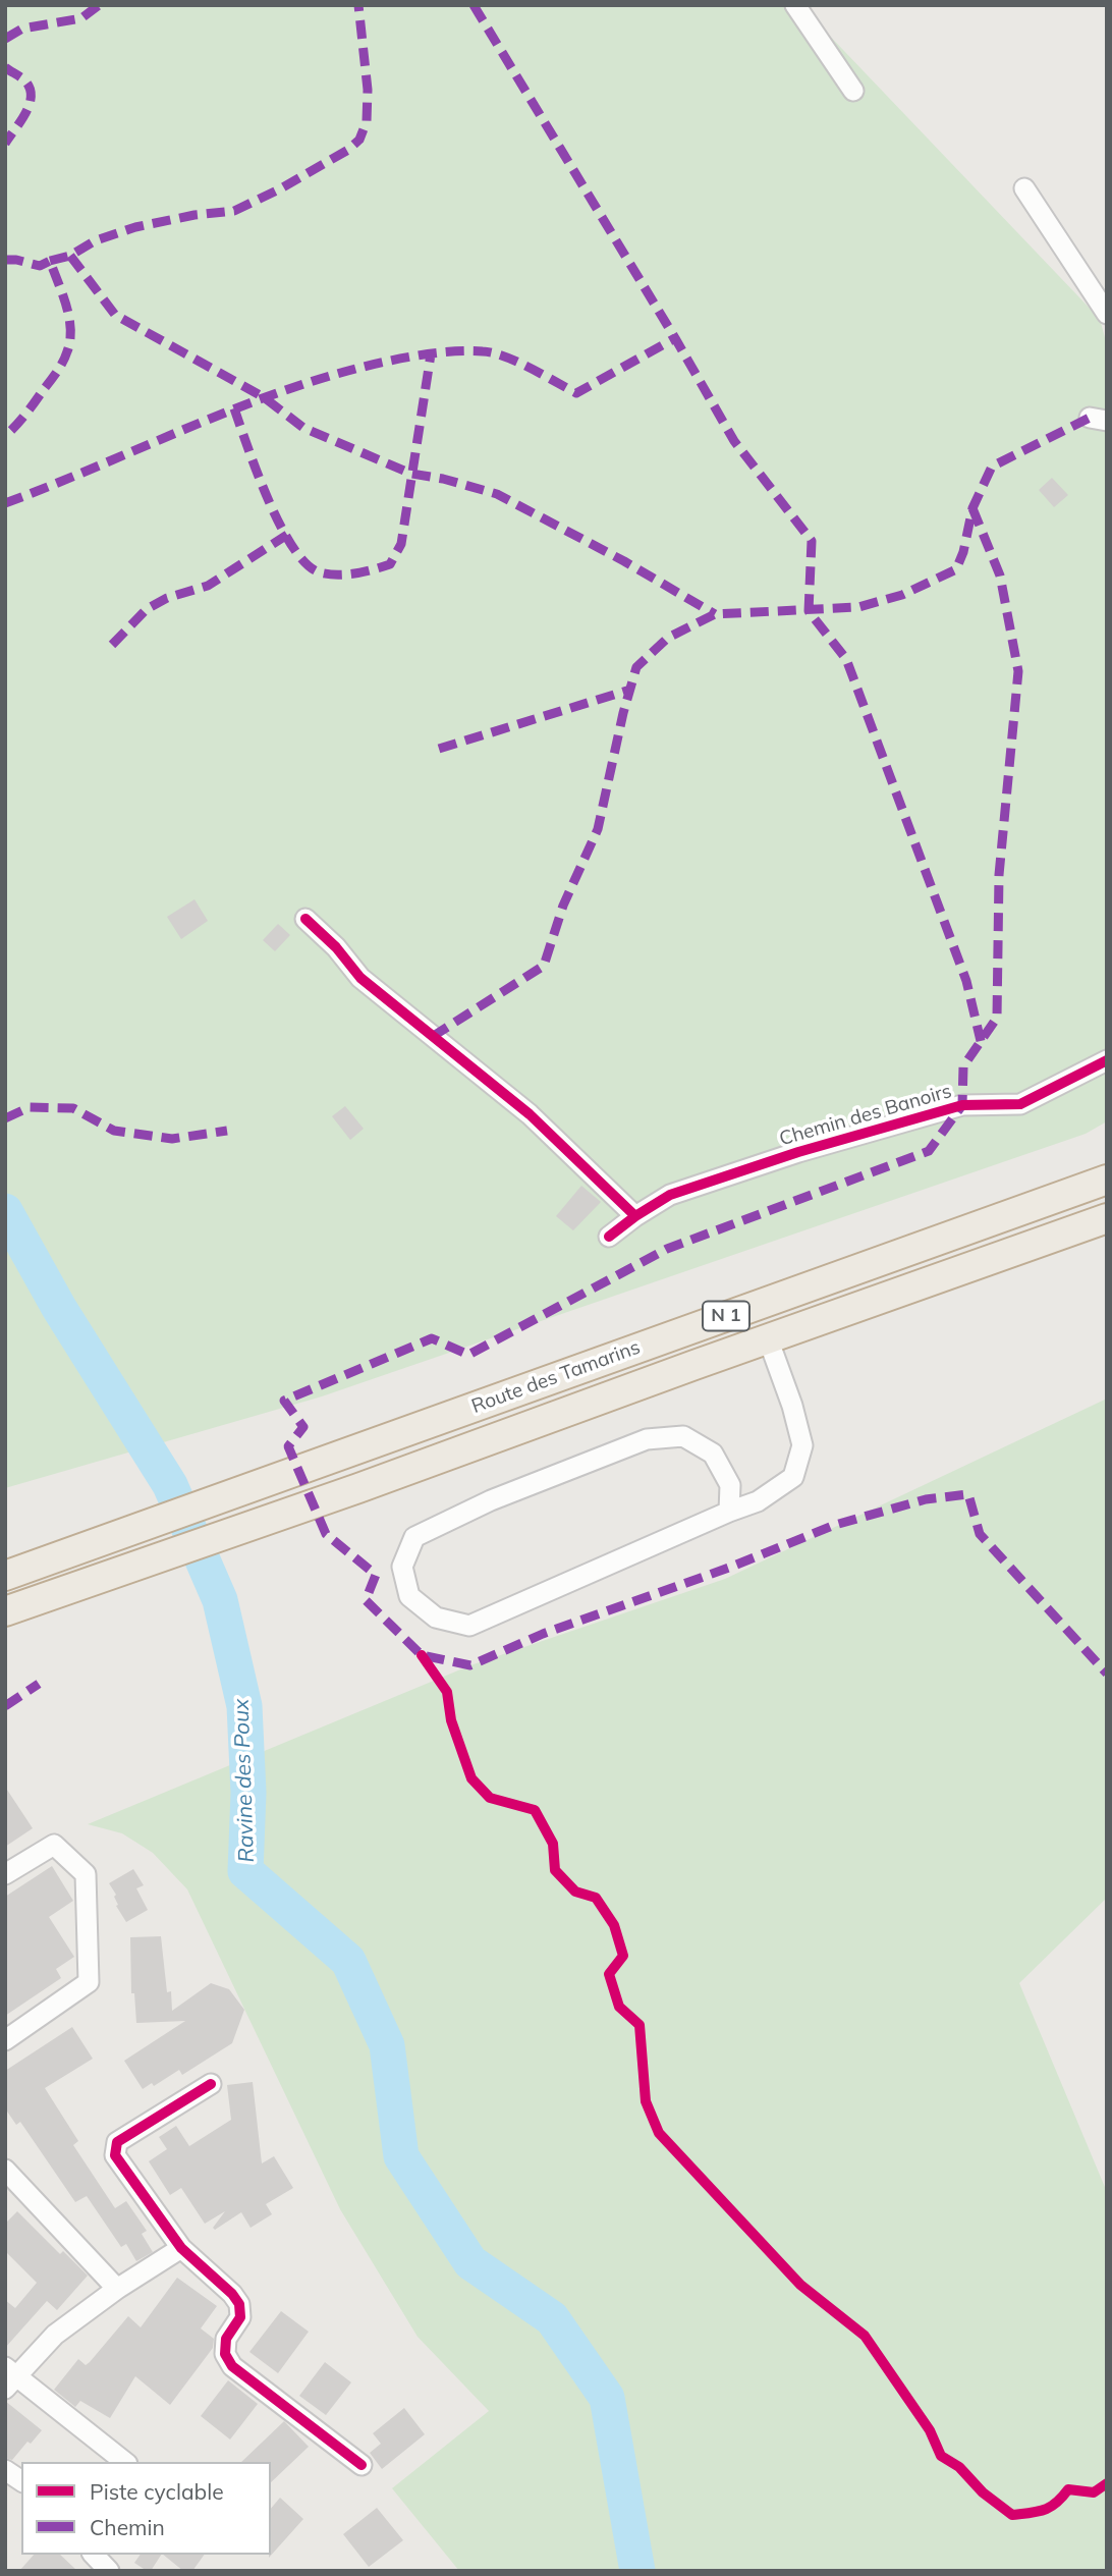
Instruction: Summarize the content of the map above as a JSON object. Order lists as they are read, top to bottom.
{
  "streets": {
    "highway": ["N 1", "Route des Tamarins"],
    "street": ["Chemin des Banoirs"]
  },
  "water": ["Ravine des Poux"],
  "legend": ["Piste cyclable", "Chemin"]
}
